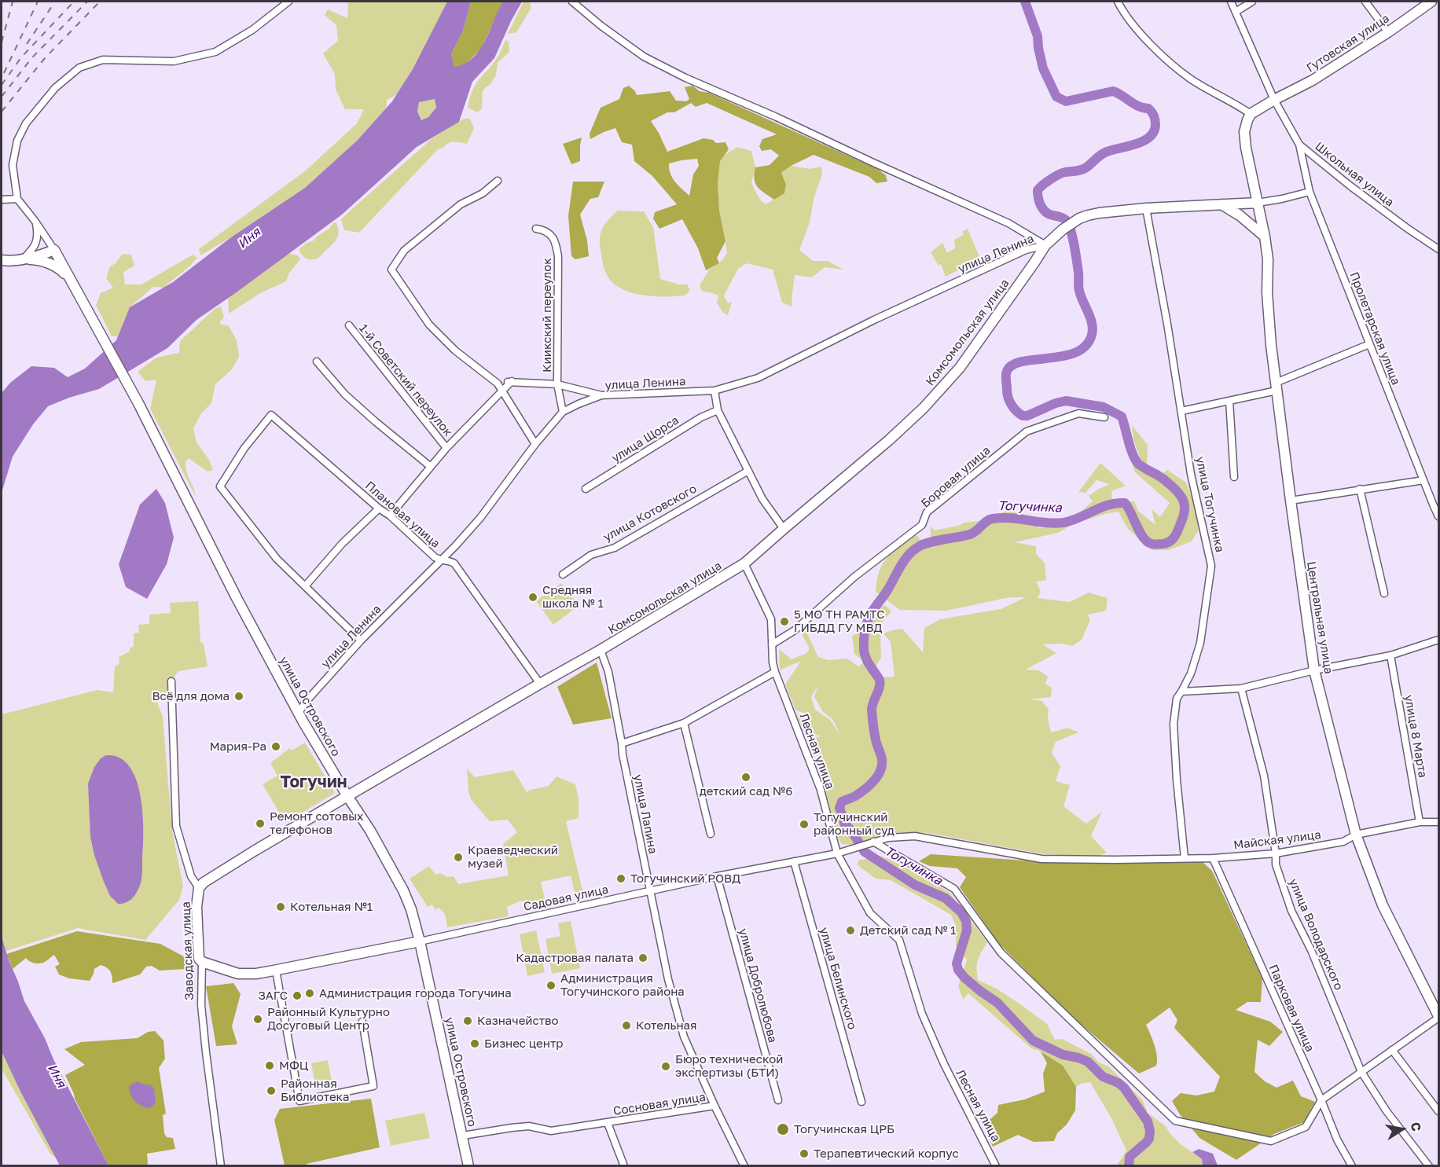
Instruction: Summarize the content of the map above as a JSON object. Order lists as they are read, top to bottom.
{
  "streets": {
    "main road": [
      "Гутовская улица",
      "Комсомольская улица",
      "Центральная улица",
      "улица Островского",
      "Заводская улица"
    ],
    "street": [
      "Школьная улица",
      "улица Ленина",
      "Киикский переулок",
      "Пролетарская улица",
      "1-й Советский переулок",
      "улица Щорса",
      "Боровая улица",
      "улица Тогучинка",
      "улица Котовского",
      "Плановая улица",
      "улица 8 Марта",
      "Лесная улица",
      "улица Лапина",
      "Майская улица",
      "Садовая улица",
      "улица Володарского",
      "улица Белинского",
      "улица Добролюбова",
      "Парковая улица",
      "Сосновая улица"
    ]
  },
  "crossings": [
    ["Гутовская улица", "Школьная улица"],
    ["Гутовская улица", "Центральная улица"],
    ["Школьная улица", "Пролетарская улица"],
    ["улица Ленина", "Киикский переулок"],
    ["улица Ленина", "Комсомольская улица"],
    ["улица Ленина", "Плановая улица"],
    ["улица Ленина", "улица Островского"],
    ["Комсомольская улица", "улица Тогучинка"],
    ["Комсомольская улица", "Плановая улица"],
    ["Комсомольская улица", "Центральная улица"],
    ["Комсомольская улица", "улица Островского"],
    ["Комсомольская улица", "Лесная улица"],
    ["Комсомольская улица", "улица Лапина"],
    ["Комсомольская улица", "Заводская улица"],
    ["Боровая улица", "Лесная улица"],
    ["улица Тогучинка", "Майская улица"],
    ["Центральная улица", "Майская улица"],
    ["улица Островского", "Садовая улица"],
    ["улица Островского", "Сосновая улица"],
    ["улица 8 Марта", "Майская улица"],
    ["Лесная улица", "Садовая улица"],
    ["улица Лапина", "Садовая улица"],
    ["улица Лапина", "Сосновая улица"],
    ["Майская улица", "Садовая улица"],
    ["Майская улица", "улица Володарского"],
    ["Майская улица", "Парковая улица"],
    ["Садовая улица", "улица Белинского"],
    ["Садовая улица", "улица Добролюбова"]
  ],
  "districts": ["Тогучин"],
  "water": ["Иня", "Тогучинка"],
  "places": [
    "Средняя школа № 1",
    "5 МО ТН РАМТС ГИБДД ГУ МВД",
    "Всё для дома",
    "Мария-Ра",
    "детский сад №6",
    "Ремонт сотовых телефонов",
    "Тогучинский районный суд",
    "Краеведческий музей",
    "Тогучинский РОВД",
    "Котельная №1",
    "Детский сад № 1",
    "Кадастровая палата",
    "Администрация Тогучинского района",
    "Администрация города Тогучина",
    "ЗАГС",
    "Районный Культурно Досуговый Центр",
    "Казначейство",
    "Котельная",
    "Бизнес центр",
    "МФЦ",
    "Бюро технической экспертизы (БТИ)",
    "Районная Библиотека",
    "Тогучинская ЦРБ",
    "Терапевтический корпус"
  ],
  "north": "right"
}
